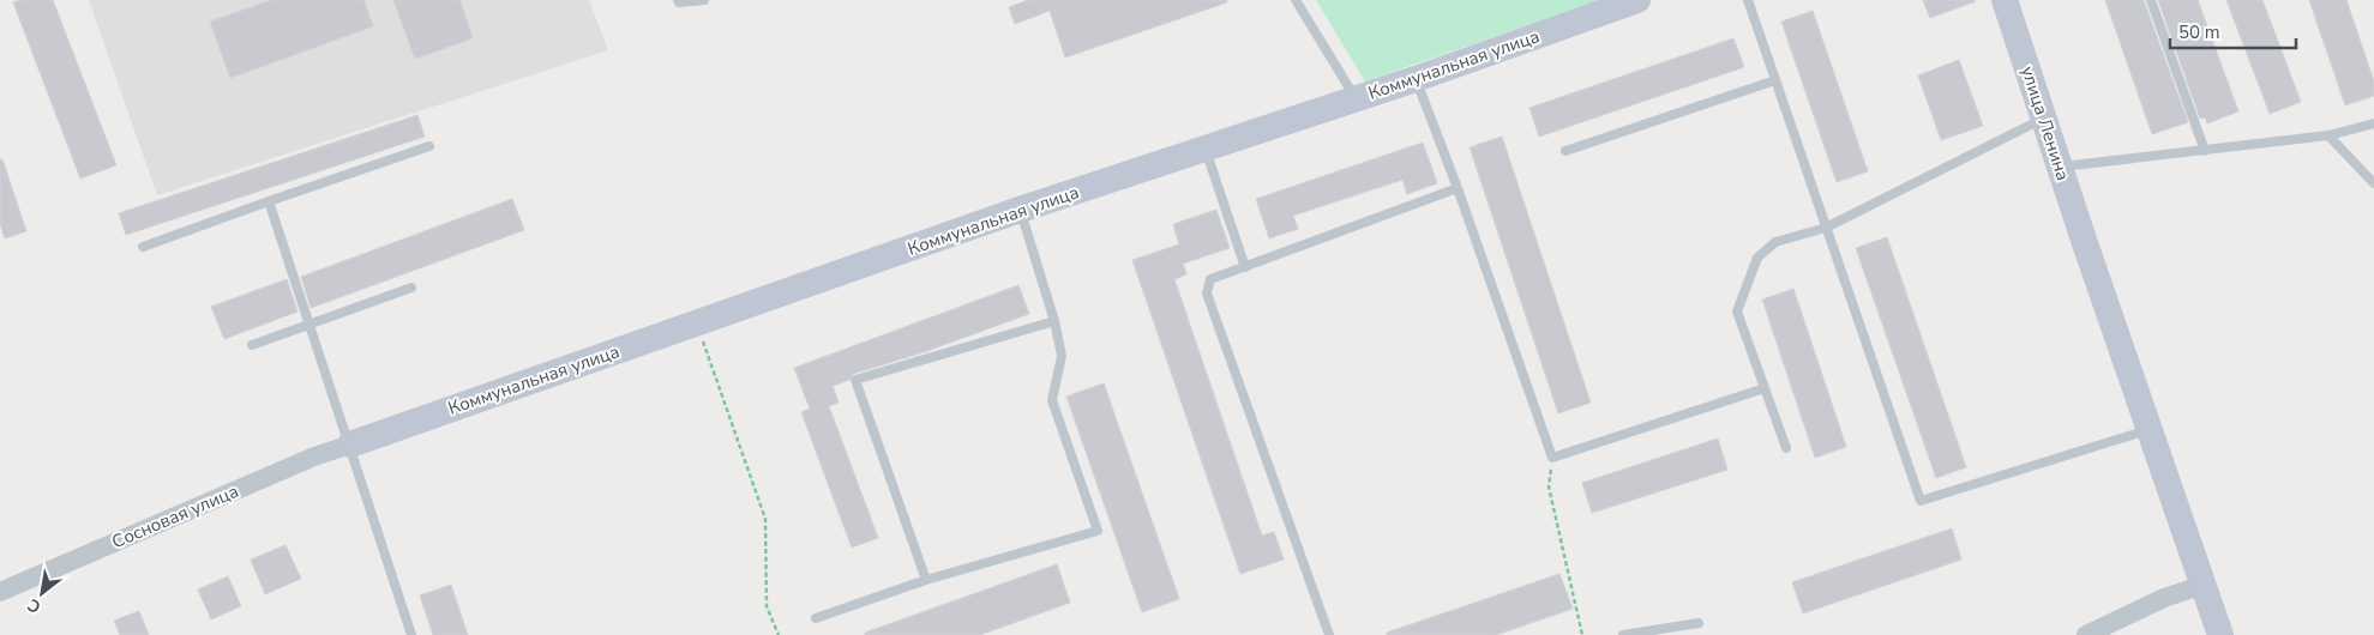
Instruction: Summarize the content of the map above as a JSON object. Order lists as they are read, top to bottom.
{
  "streets": {
    "street": ["Коммунальная улица", "улица Ленина", "Сосновая улица"]
  },
  "crossings": [
    ["Коммунальная улица", "Сосновая улица"]
  ],
  "scale_bar": "50 m",
  "north": "bottom left"
}
